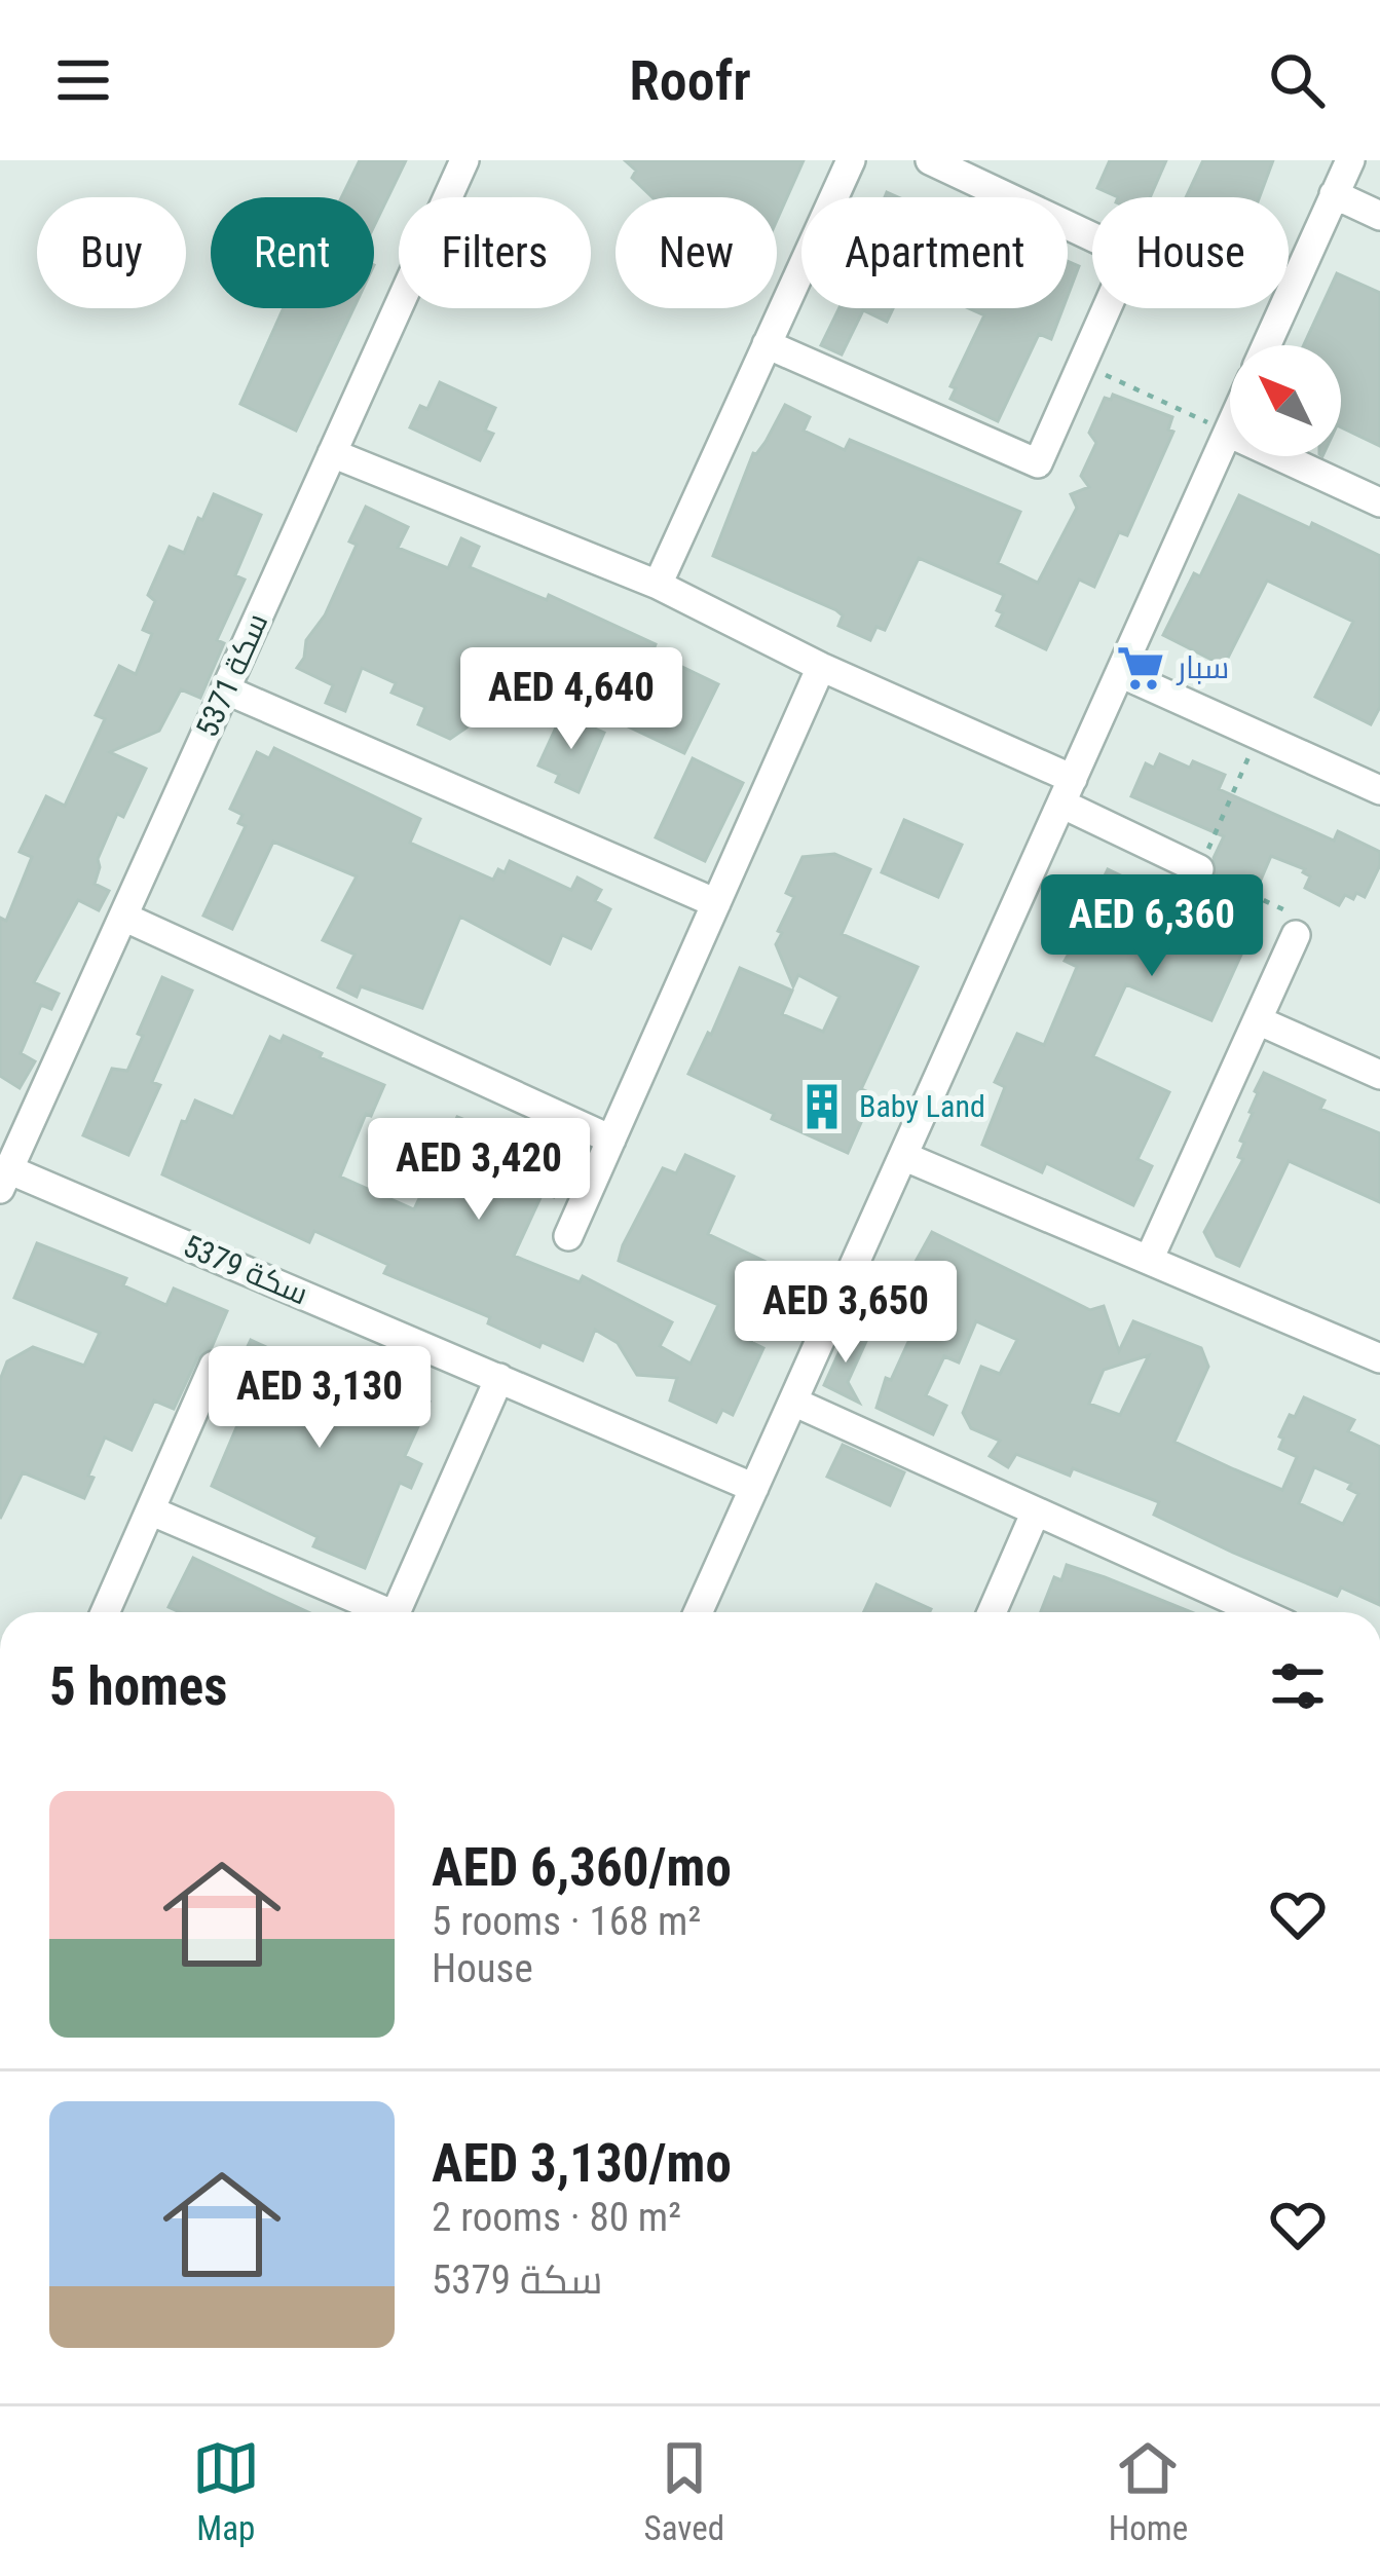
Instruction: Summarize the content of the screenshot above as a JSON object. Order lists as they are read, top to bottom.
{
  "streets": {
    "street": ["سكة 5371", "سكة 5379"]
  },
  "crossings": [
    ["سكة 5371", "سكة 5379"]
  ],
  "places": {
    "supermarket": ["سبار"],
    "building": ["Baby Land"]
  },
  "north": "top left",
  "page": {
    "header": "Roofr",
    "chip": [
      "Buy",
      "Rent",
      "Filters",
      "New",
      "Apartment",
      "House"
    ],
    "price": [
      "AED 4,640",
      "AED 6,360",
      "AED 3,420",
      "AED 3,650",
      "AED 3,130"
    ],
    "heading": "5 homes",
    "list": [
      {
        "name": "AED 6,360/mo",
        "note": "5 rooms · 168 m² · House"
      },
      {
        "name": "AED 3,130/mo",
        "note": "2 rooms · 80 m² · سكة 5379"
      }
    ],
    "tabs": ["Map", "Saved", "Home"]
  }
}
